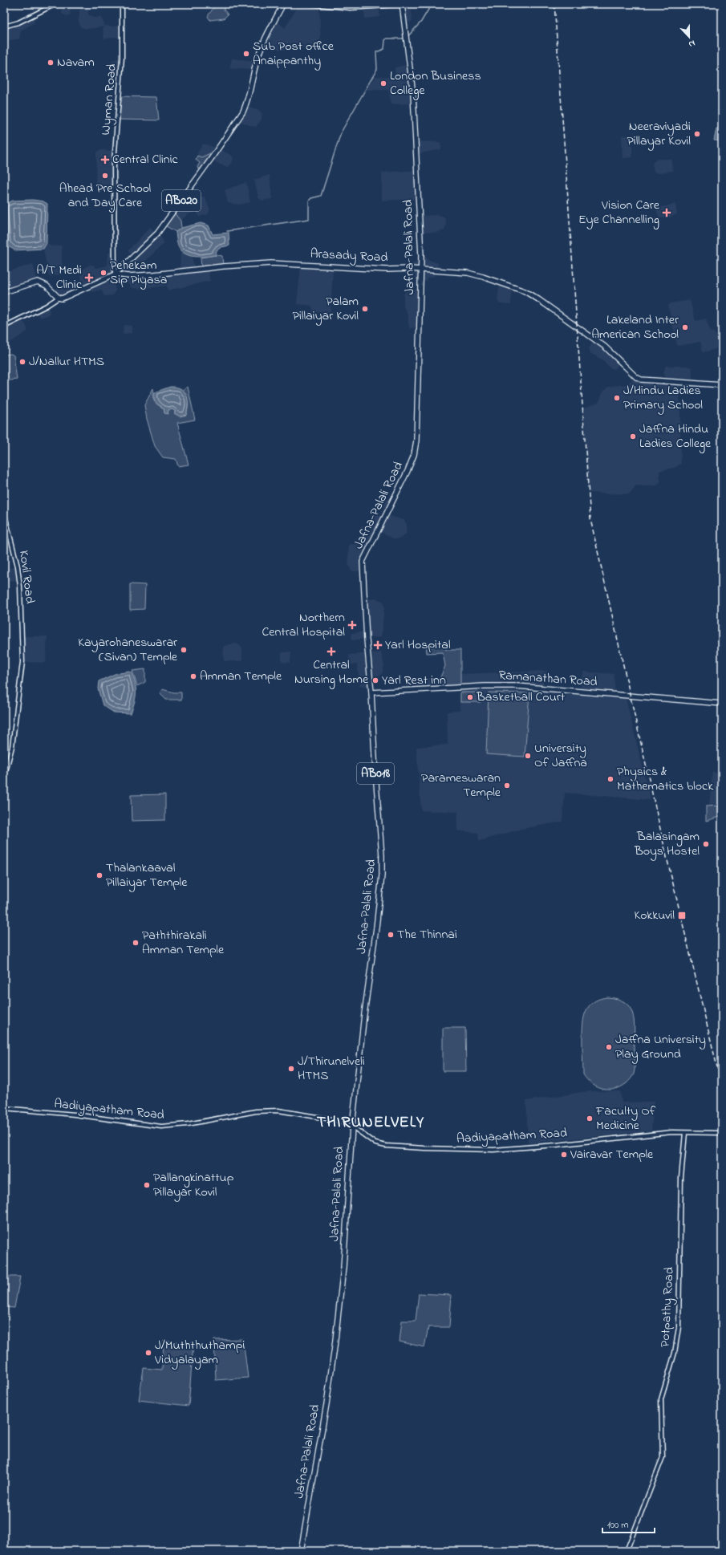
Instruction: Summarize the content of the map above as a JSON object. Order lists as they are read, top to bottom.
{
  "streets": {
    "main road": [
      "AB020",
      "Jafna-Palali Road",
      "Arasady Road",
      "Ramanathan Road",
      "AB018"
    ],
    "street": [
      "Wyman Road",
      "Kovil Road",
      "Aadiyapatham Road",
      "Potpathy Road"
    ]
  },
  "crossings": [
    ["Wyman Road", "AB020"],
    ["Wyman Road", "Arasady Road"],
    ["AB020", "Arasady Road"],
    ["Jafna-Palali Road", "Arasady Road"],
    ["Jafna-Palali Road", "Ramanathan Road"],
    ["Jafna-Palali Road", "Aadiyapatham Road"],
    ["Aadiyapatham Road", "Potpathy Road"]
  ],
  "districts": ["THIRUNELVELY"],
  "places": {
    "other": [
      "Sub Post office Anaippanthy",
      "Navam",
      "London Business College",
      "Neeraviyadi Pillayar Kovil",
      "Ahead Pre School and Day Care",
      "Pehekam Sip Piyasa",
      "Palam Pillaiyar Kovil",
      "Lakeland Inter American School",
      "J/Nallur HTMS",
      "J/Hindu Ladies Primary School",
      "Jaffna Hindu Ladies College",
      "Kayarohaneswarar (Sivan) Temple",
      "Amman Temple",
      "Yarl Rest inn",
      "Basketball Court",
      "University Of Jaffna",
      "Physics & Mathematics block",
      "Parameswaran Temple",
      "Balasingam Boys Hostel",
      "Thalankaaval Pillaiyar Temple",
      "The Thinnai",
      "Paththirakali Amman Temple",
      "Jaffna University Play Ground",
      "J/Thirunelveli HTMS",
      "Faculty Of Medicine",
      "Vairavar Temple",
      "Pallangkinattup Pillayar Kovil",
      "J/Muththuthampi Vidyalayam"
    ],
    "health": [
      "Central Clinic",
      "Vision Care Eye Channelling",
      "A/T Medi Clinic",
      "Northern Central Hospital",
      "Yarl Hospital",
      "Central Nursing Home"
    ],
    "transit": ["Kokkuvil"]
  },
  "scale_bar": "100 m",
  "north": "bottom"
}
